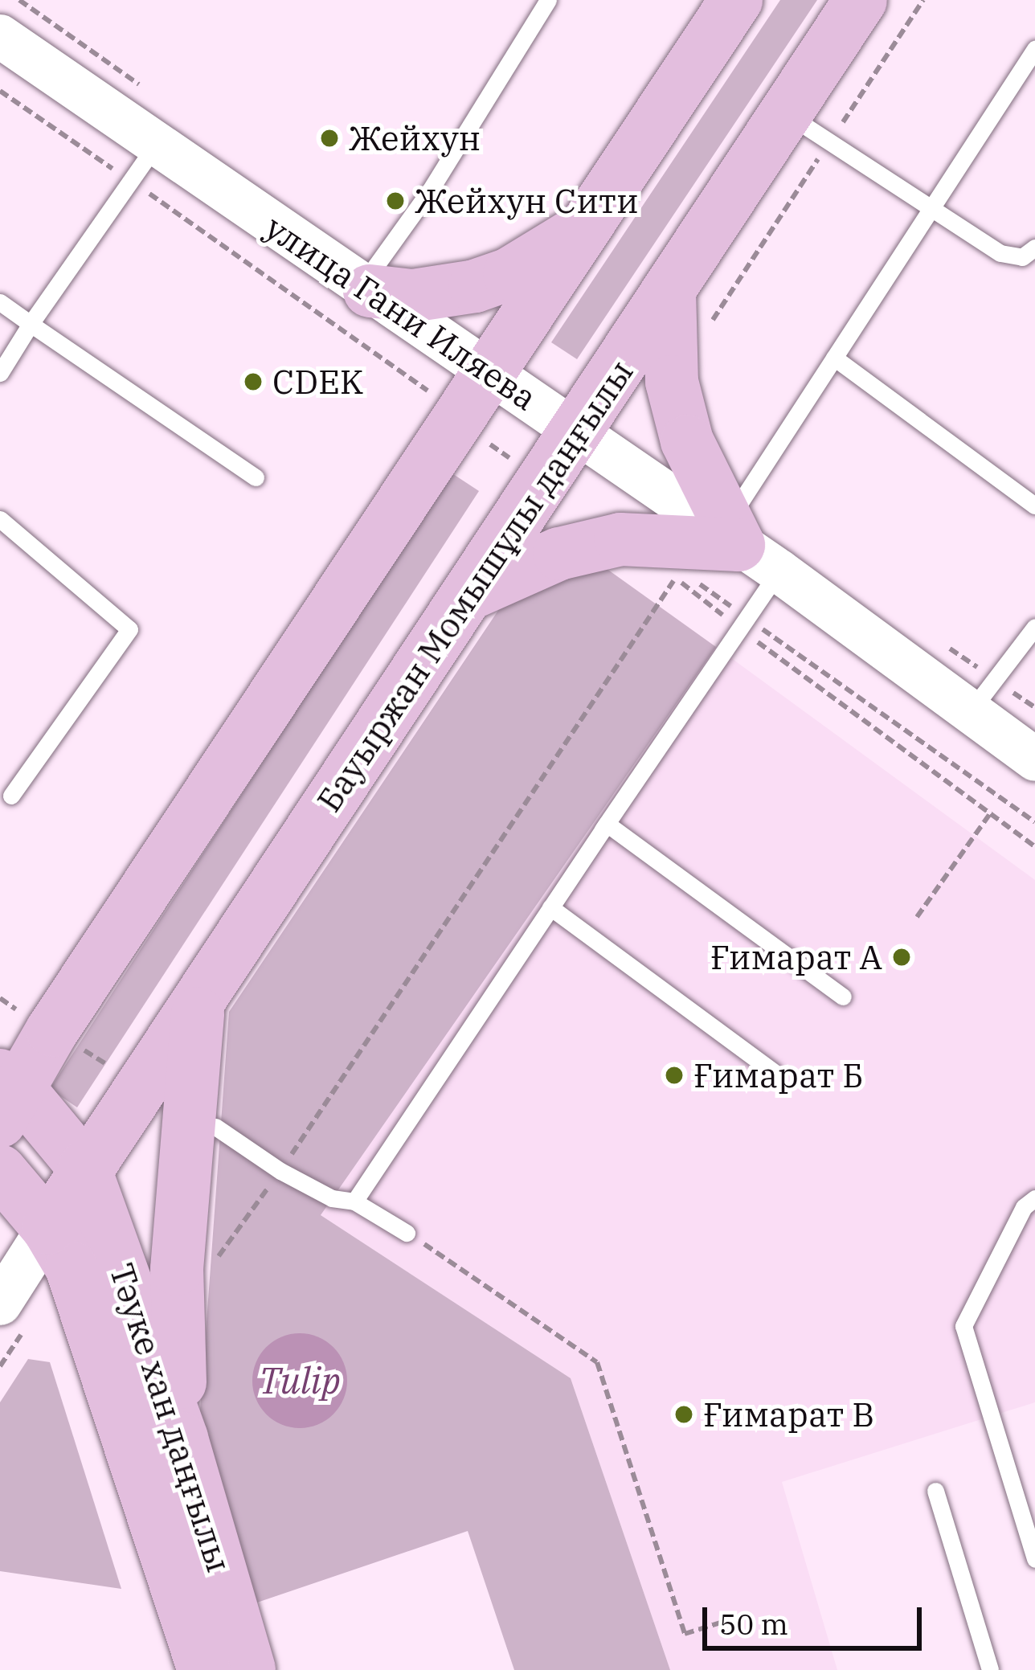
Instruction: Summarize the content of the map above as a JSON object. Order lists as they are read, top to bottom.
{
  "streets": {
    "main road": ["Бауыржан Момышұлы даңғылы", "Тәуке хан даңғылы"],
    "street": ["улица Гани Иляева"]
  },
  "crossings": [
    ["улица Гани Иляева", "Бауыржан Момышұлы даңғылы"],
    ["Бауыржан Момышұлы даңғылы", "Тәуке хан даңғылы"]
  ],
  "water": ["Tulip"],
  "places": [
    "Жейхун",
    "Жейхун Сити",
    "CDEK",
    "Ғимарат А",
    "Ғимарат Б",
    "Ғимарат В"
  ],
  "scale_bar": "50 m"
}
